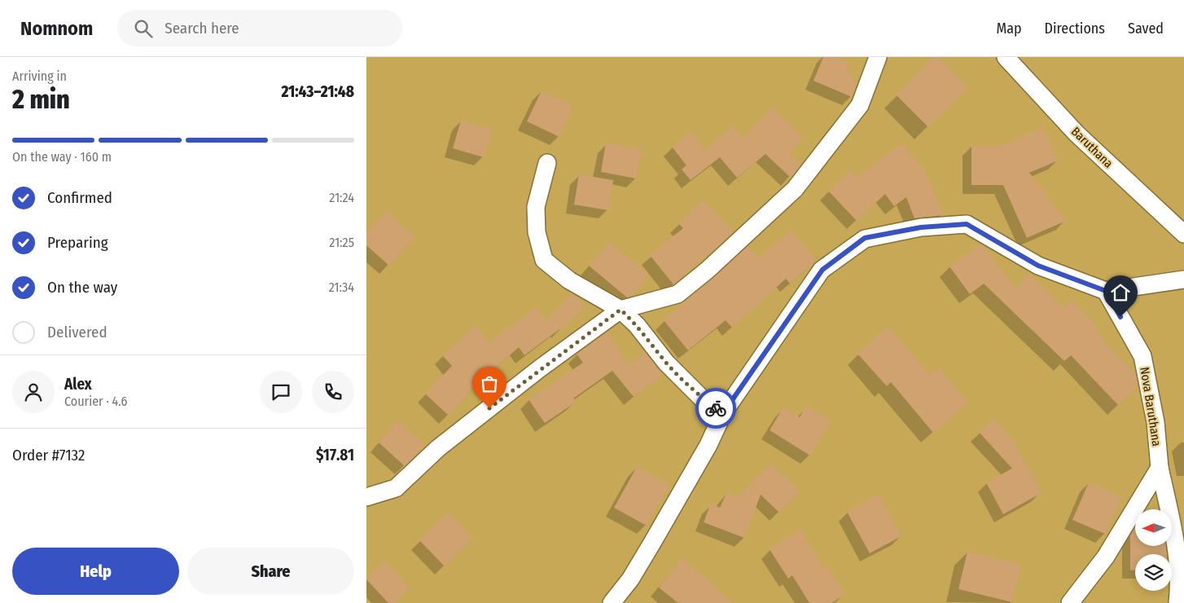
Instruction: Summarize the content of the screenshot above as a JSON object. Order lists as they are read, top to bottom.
{
  "streets": {
    "street": ["Baruthana", "Nova Baruthana"]
  },
  "north": "left",
  "page": {
    "header": "Nomnom",
    "search": "Search here",
    "nav": ["Map", "Directions", "Saved"],
    "heading": ["2 min", "Arriving in", "21:43–21:48"],
    "panel": [
      "Alex",
      "Courier · 4.6",
      "Order #7132",
      "$17.81"
    ],
    "bar": "On the way · 160 m",
    "list": [
      ["Confirmed", "21:24"],
      ["Preparing", "21:25"],
      ["On the way", "21:34"],
      "Delivered"
    ],
    "buttons": ["Help", "Share"]
  }
}
